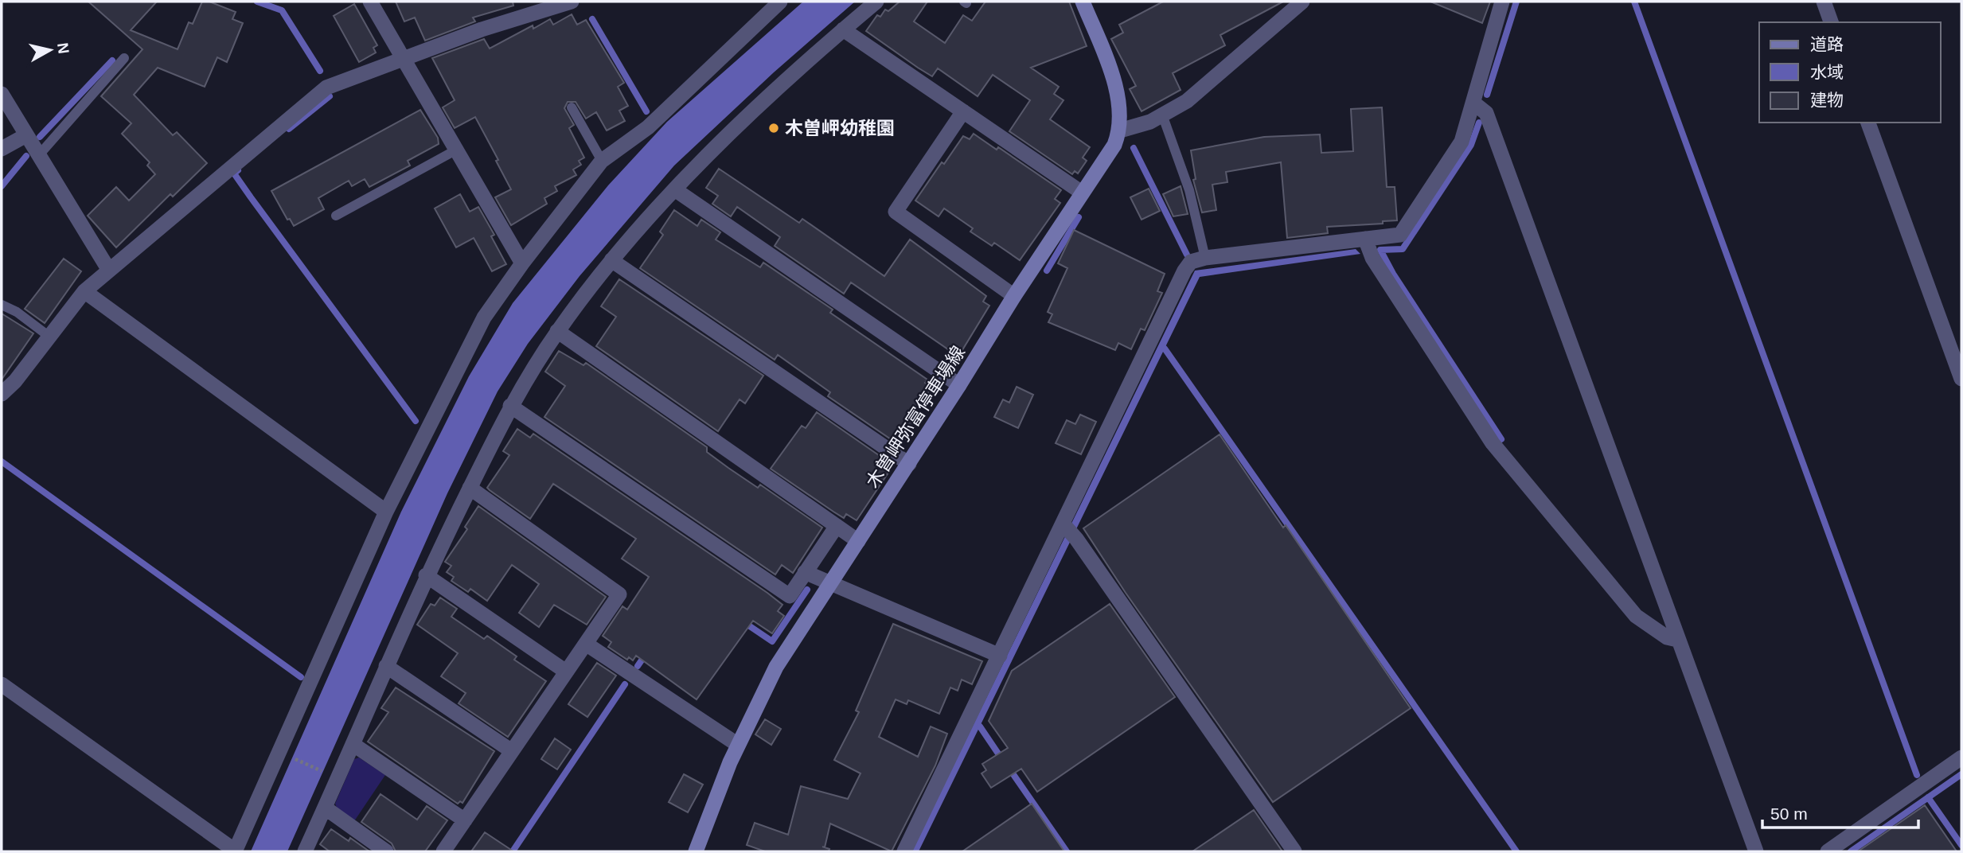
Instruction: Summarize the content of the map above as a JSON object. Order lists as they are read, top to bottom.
{
  "streets": {
    "main road": ["木曽岬弥富停車場線"]
  },
  "places": ["木曽岬幼稚園"],
  "legend": ["道路", "水域", "建物"],
  "scale_bar": "50 m",
  "north": "right"
}
